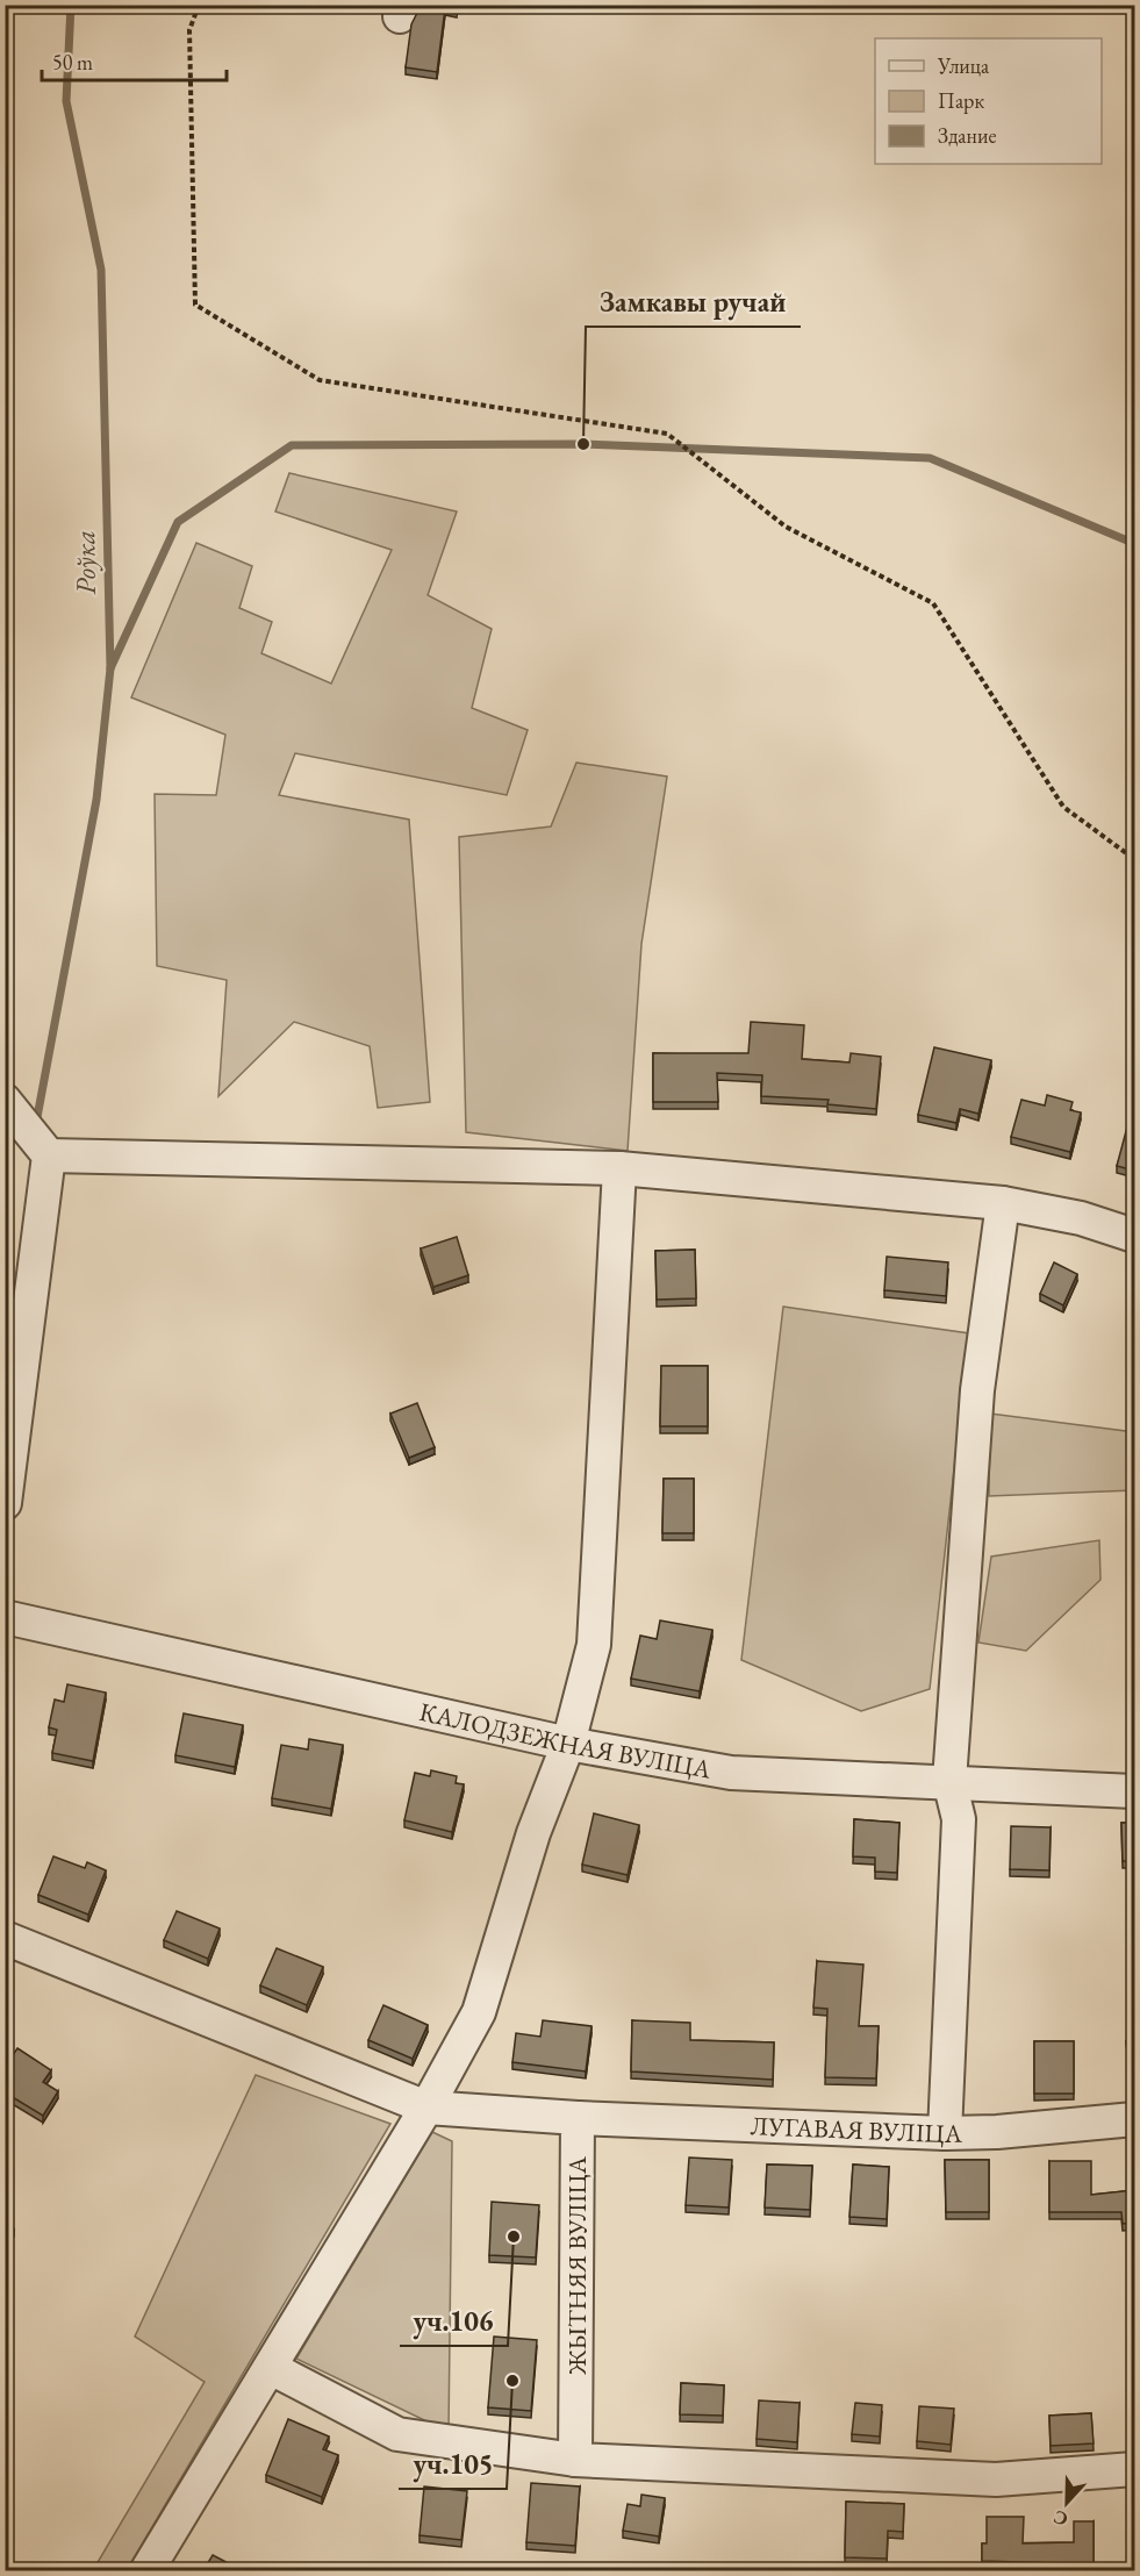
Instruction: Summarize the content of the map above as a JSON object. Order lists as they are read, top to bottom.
{
  "streets": {
    "street": ["КАЛОДЗЕЖНАЯ ВУЛІЦА", "ЛУГАВАЯ ВУЛІЦА", "ЖЫТНЯЯ ВУЛІЦА"]
  },
  "crossings": [
    ["ЛУГАВАЯ ВУЛІЦА", "ЖЫТНЯЯ ВУЛІЦА"]
  ],
  "water": ["Роўка"],
  "places": ["Замкавы ручай", "уч.106", "уч.105"],
  "legend": ["Улица", "Парк", "Здание"],
  "scale_bar": "50 m",
  "north": "bottom"
}
